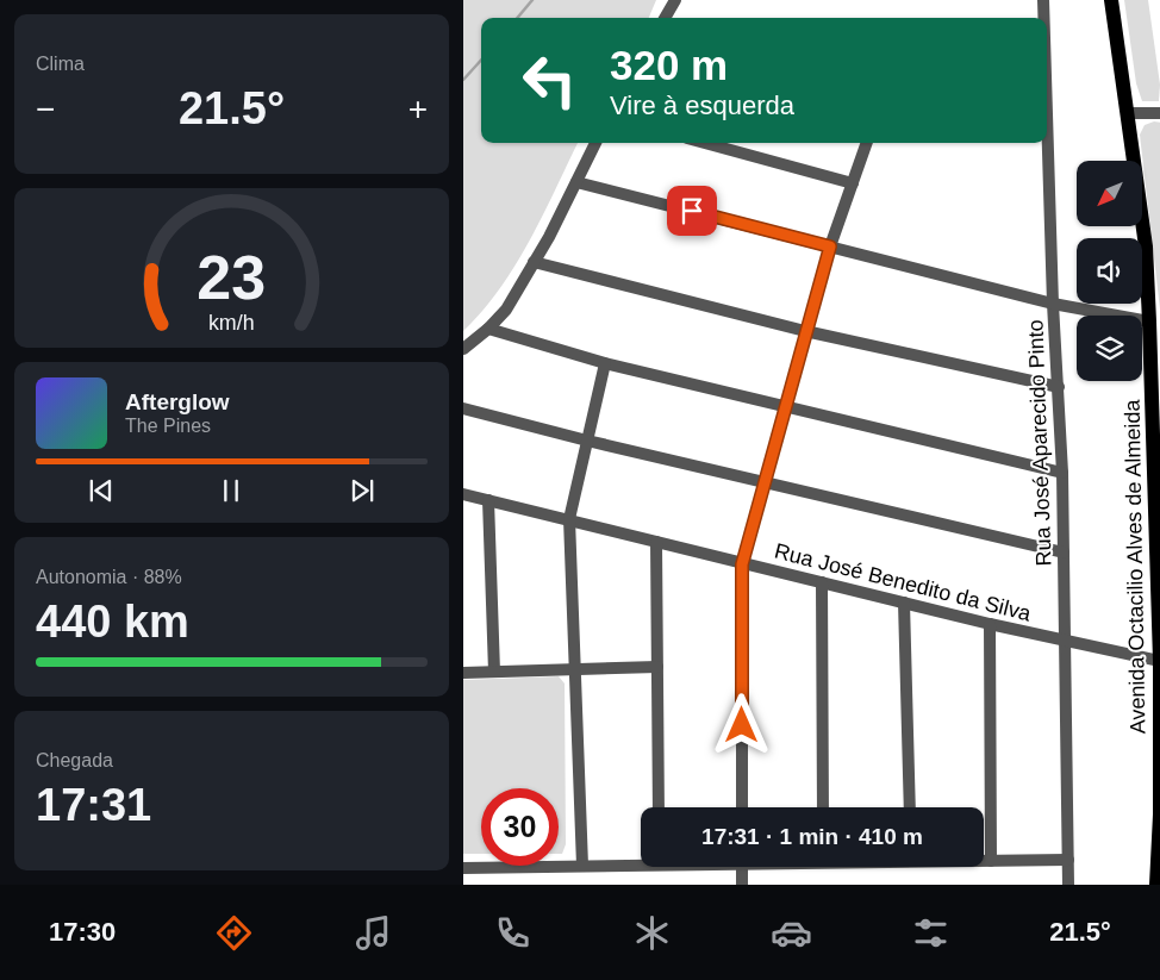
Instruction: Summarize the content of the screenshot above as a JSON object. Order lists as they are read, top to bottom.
{
  "streets": {
    "main road": ["Avenida Octacilio Alves de Almeida"],
    "street": ["Rua José Aparecido Pinto", "Rua José Benedito da Silva"]
  },
  "crossings": [
    ["Rua José Aparecido Pinto", "Rua José Benedito da Silva"],
    ["Avenida Octacilio Alves de Almeida", "Rua José Benedito da Silva"]
  ],
  "north": "bottom left",
  "page": {
    "tile": [
      "Clima",
      ["Autonomia · 88%", "440 km"],
      ["Chegada", "17:31"]
    ],
    "turn": ["320 m", "Vire à esquerda"],
    "heat": ["−", "21.5°", "+"],
    "song": ["Afterglow", "The Pines"],
    "limit": "30",
    "trip": "17:31 · 1 min · 410 m",
    "tabs": ["17:30", "21.5°"],
    "gauge": ["23", "km/h"]
  }
}
